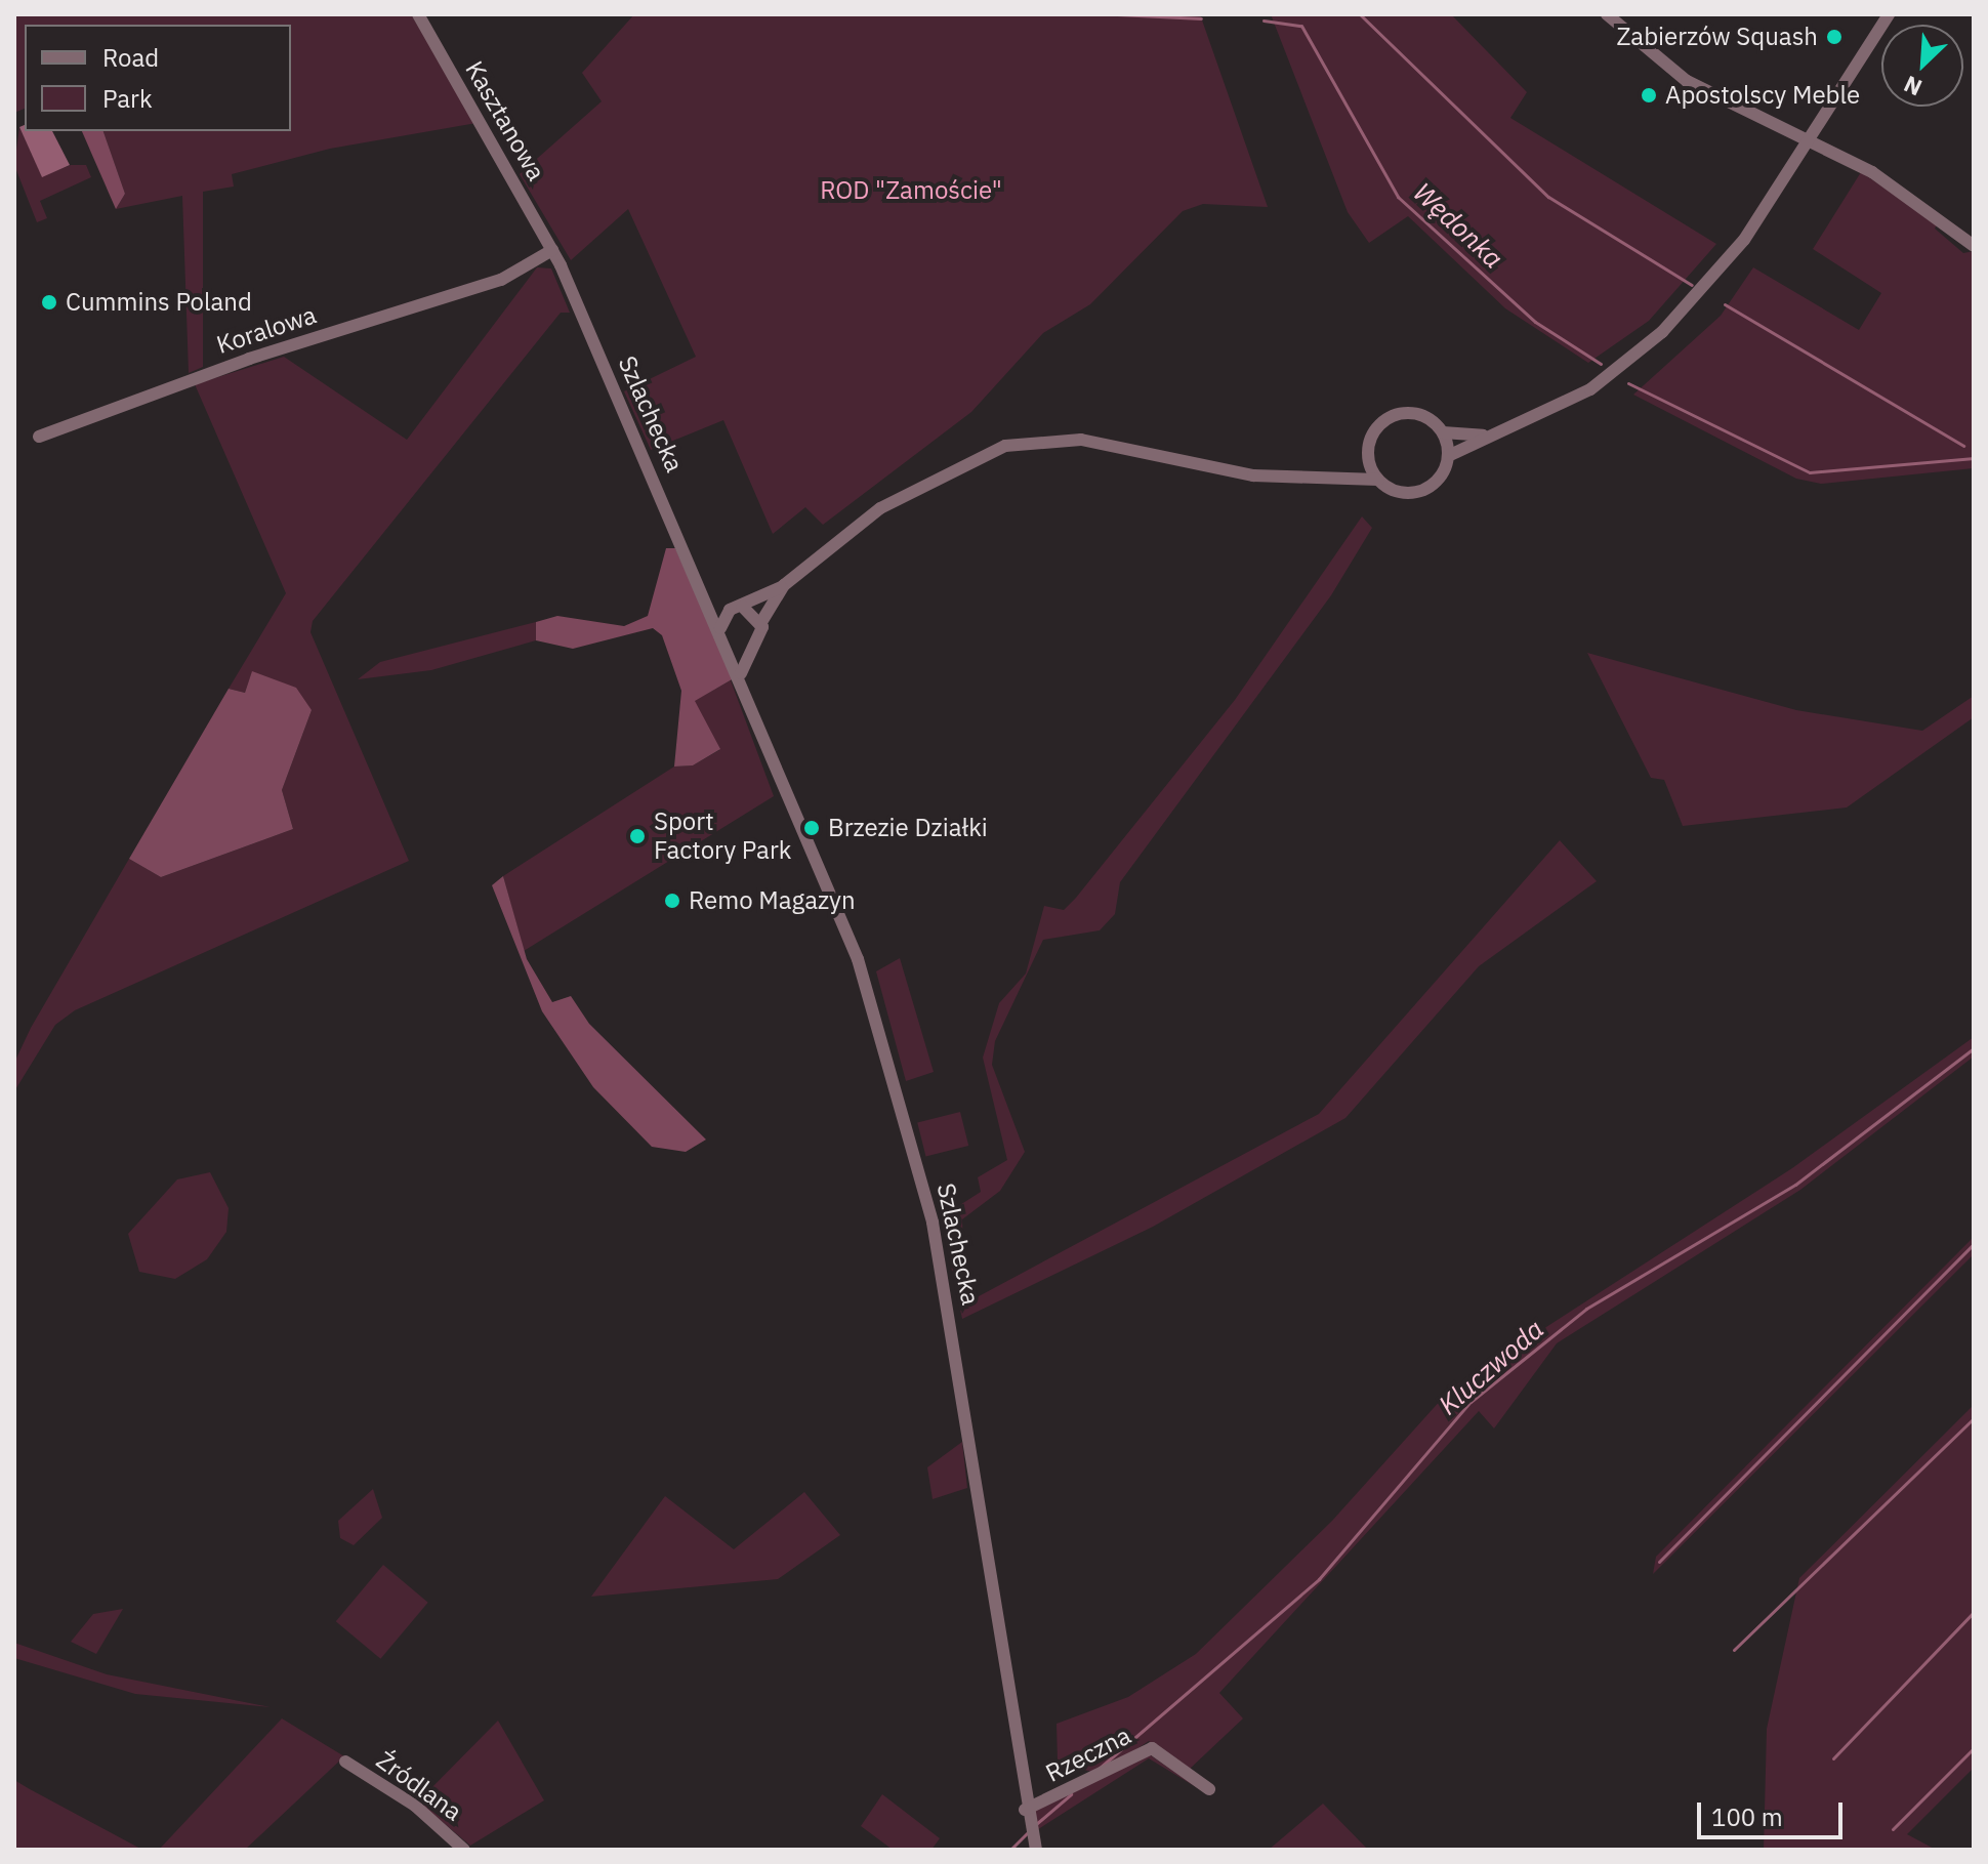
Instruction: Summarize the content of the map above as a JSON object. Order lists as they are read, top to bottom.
{
  "streets": {
    "street": [
      "Kasztanowa",
      "Koralowa",
      "Szlachecka",
      "Rzeczna",
      "Źródlana"
    ]
  },
  "crossings": [
    ["Kasztanowa", "Koralowa"],
    ["Kasztanowa", "Szlachecka"],
    ["Koralowa", "Szlachecka"],
    ["Szlachecka", "Rzeczna"]
  ],
  "water": ["Wędonka", "Kluczwoda"],
  "parks": ["ROD \"Zamoście\""],
  "places": [
    "Zabierzów Squash",
    "Apostolscy Meble",
    "Cummins Poland",
    "Brzezie Działki",
    "Sport Factory Park",
    "Remo Magazyn"
  ],
  "legend": ["Road", "Park"],
  "scale_bar": "100 m",
  "north": "bottom left"
}
